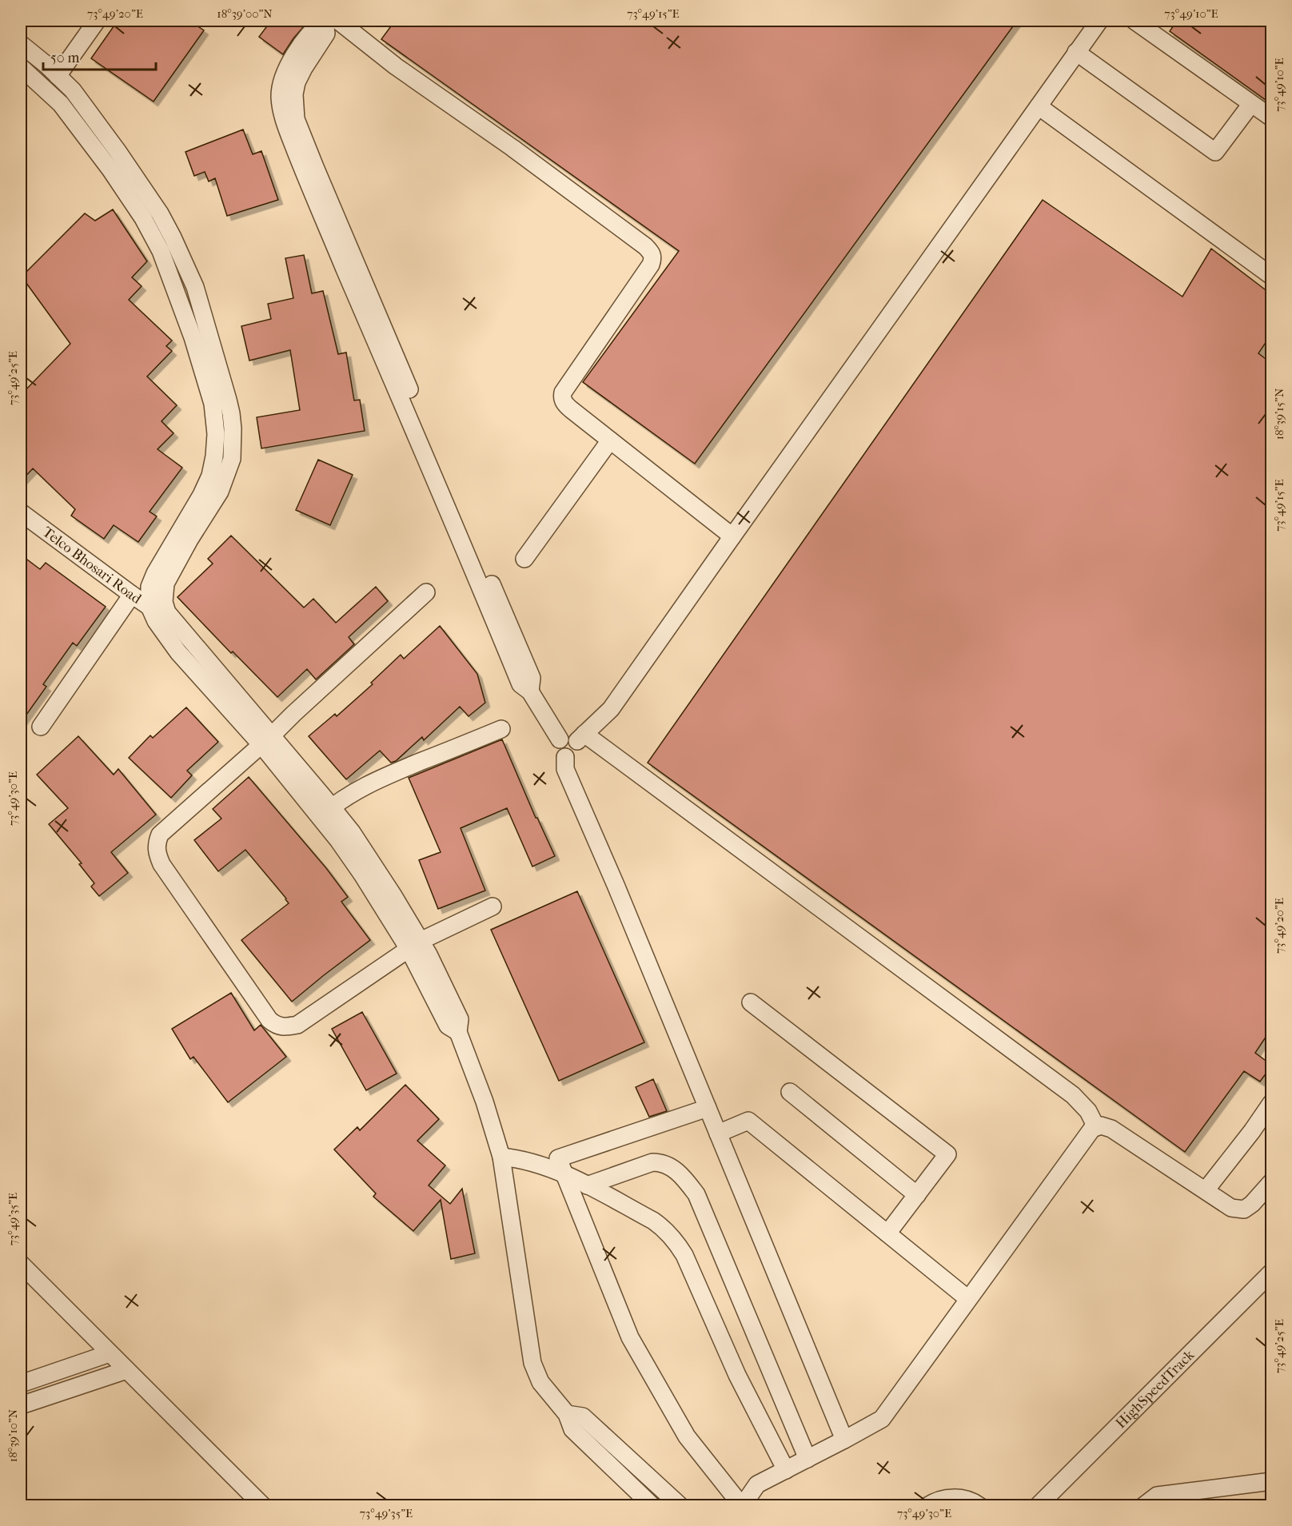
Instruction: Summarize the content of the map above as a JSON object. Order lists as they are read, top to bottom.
{
  "streets": {
    "street": ["Telco Bhosari Road", "HighSpeedTrack"]
  },
  "scale_bar": "50 m",
  "coordinates": [
    "73°49'20\"E",
    "18°39'00\"N",
    "73°49'15\"E",
    "73°49'10\"E",
    "73°49'25\"E",
    "18°39'15\"N",
    "73°49'30\"E",
    "73°49'35\"E",
    "18°39'10\"N"
  ]
}
